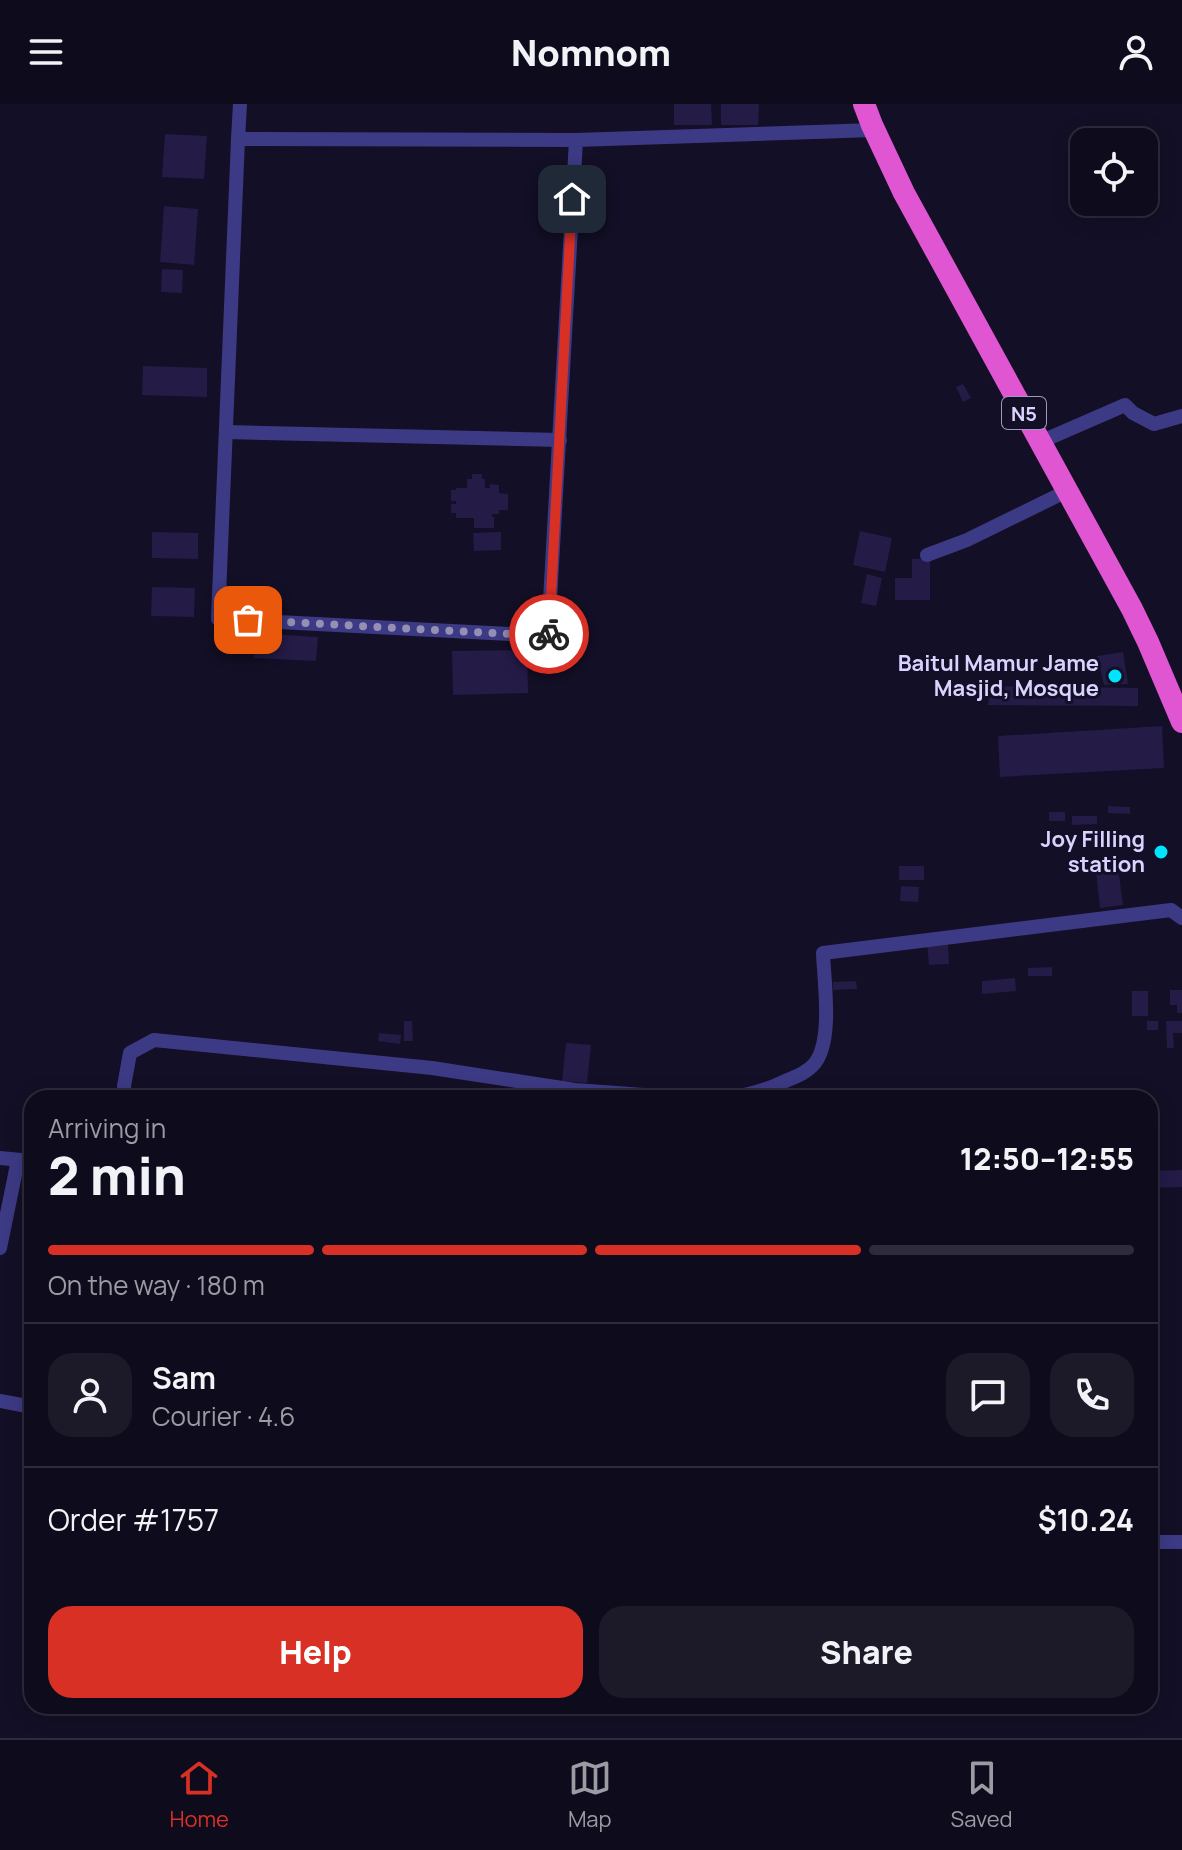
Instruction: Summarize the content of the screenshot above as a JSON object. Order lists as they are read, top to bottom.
{
  "streets": {
    "highway": ["N5"]
  },
  "places": ["Baitul Mamur Jame Masjid, Mosque", "Joy Filling station"],
  "page": {
    "header": "Nomnom",
    "heading": ["2 min", "Arriving in", "12:50–12:55"],
    "panel": [
      "Sam",
      "Courier · 4.6",
      "Order #1757",
      "$10.24"
    ],
    "bar": "On the way · 180 m",
    "buttons": ["Help", "Share"],
    "tabs": ["Home", "Map", "Saved"]
  }
}
